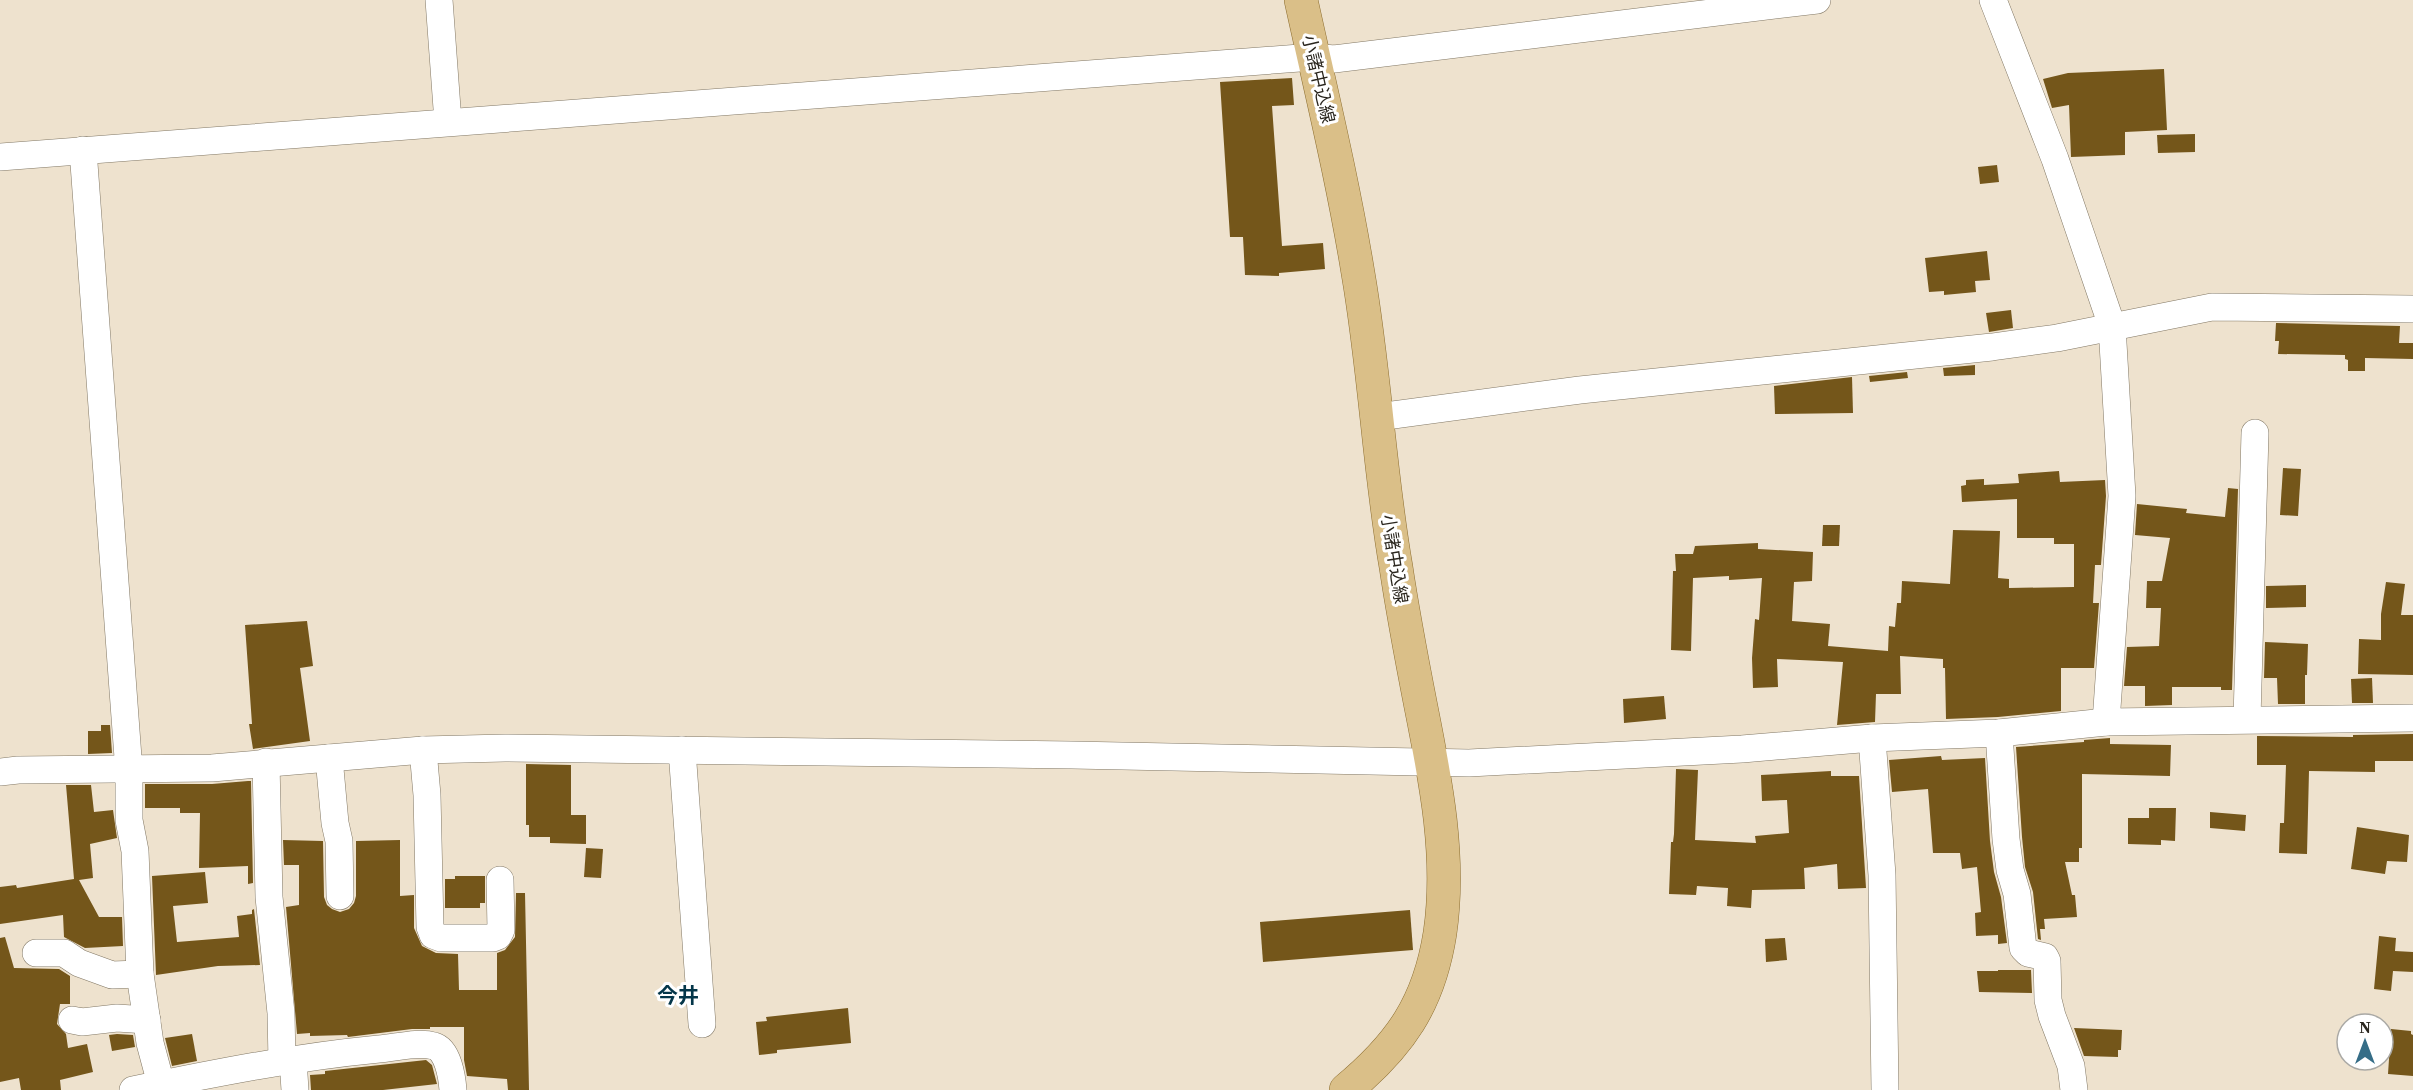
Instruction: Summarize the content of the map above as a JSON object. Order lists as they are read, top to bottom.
{
  "streets": {
    "main road": ["小諸中込線"]
  },
  "districts": ["今井"],
  "north": "top"
}
